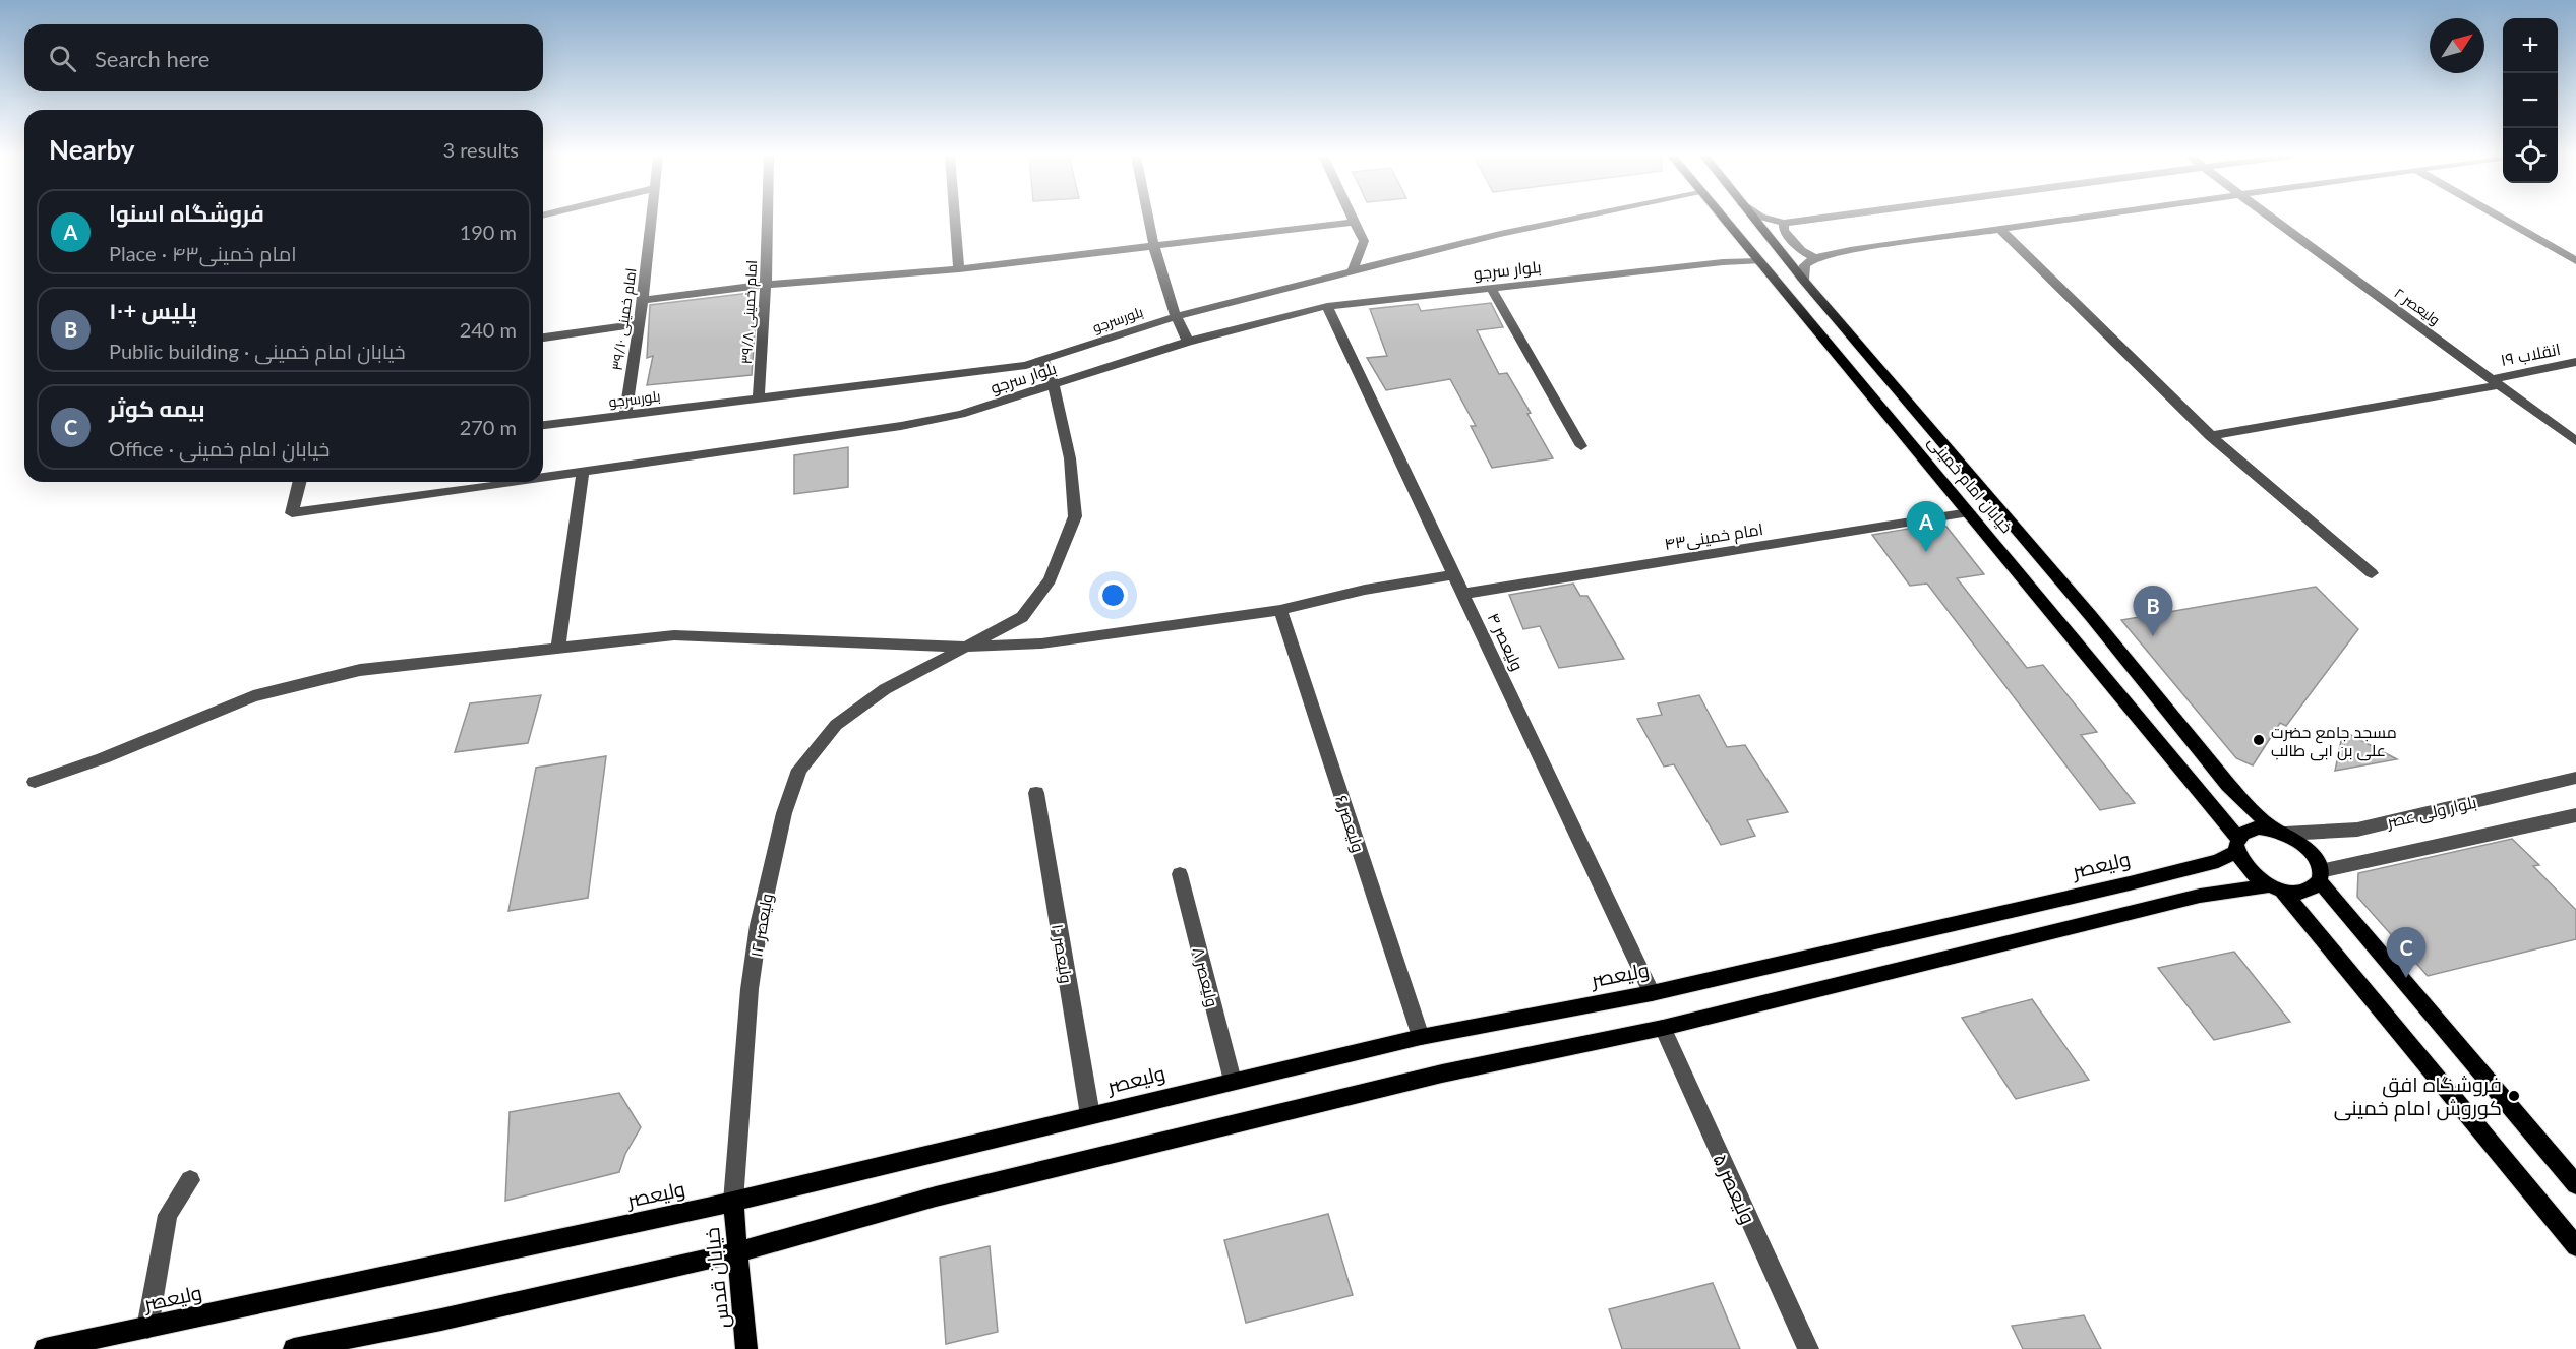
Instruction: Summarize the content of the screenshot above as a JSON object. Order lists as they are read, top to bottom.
{
  "streets": {
    "main road": ["خیابان امام خمینی", "ولیعصر", "خیابان قدس"],
    "street": [
      "بلوار سرجو",
      "ولیعصر ۲",
      "امام خمینی ۳۹/۸",
      "امام خمینی ۳۹/۱۰",
      "بلورسرجو",
      "انقلاب ۱۹",
      "امام خمینی۴۳",
      "ولیعصر ۴",
      "بلوار ولی عصر",
      "ولیعصر ۶",
      "ولیعصر ۱۲",
      "ولیعصر ۱۰",
      "ولیعصر ۸",
      "ولیعصر ۵"
    ]
  },
  "crossings": [
    ["بلوار سرجو", "خیابان امام خمینی"],
    ["بلوار سرجو", "ولیعصر ۴"],
    ["بلوار سرجو", "ولیعصر ۱۲"],
    ["ولیعصر ۲", "انقلاب ۱۹"],
    ["امام خمینی ۳۹/۸", "بلورسرجو"],
    ["امام خمینی ۳۹/۱۰", "بلورسرجو"],
    ["بلورسرجو", "ولیعصر ۱۲"],
    ["خیابان امام خمینی", "امام خمینی۴۳"],
    ["خیابان امام خمینی", "بلوار ولی عصر"],
    ["خیابان امام خمینی", "ولیعصر"],
    ["امام خمینی۴۳", "ولیعصر ۴"],
    ["ولیعصر ۴", "ولیعصر"],
    ["بلوار ولی عصر", "ولیعصر"],
    ["ولیعصر ۶", "ولیعصر"],
    ["ولیعصر", "ولیعصر ۱۲"],
    ["ولیعصر", "ولیعصر ۱۰"],
    ["ولیعصر", "ولیعصر ۸"],
    ["ولیعصر", "خیابان قدس"],
    ["ولیعصر ۱۲", "خیابان قدس"]
  ],
  "places": ["مسجد جامع حضرت علی بن ابی طالب", "فروشگاه افق کوروش امام خمینی"],
  "north": "top right",
  "page": {
    "map_buttons": ["+", "−"],
    "search": "Search here",
    "heading": ["Nearby", "3 results"],
    "list": [
      {
        "mark": "A",
        "name": "فروشگاه اسنوا",
        "note": "Place · امام خمینی۴۳",
        "value": "190 m"
      },
      {
        "mark": "B",
        "name": "پلیس +۱۰",
        "note": "Public building · خیابان امام خمینی",
        "value": "240 m"
      },
      {
        "mark": "C",
        "name": "بیمه کوثر",
        "note": "Office · خیابان امام خمینی",
        "value": "270 m"
      }
    ],
    "pins": ["A", "B", "C"]
  }
}
